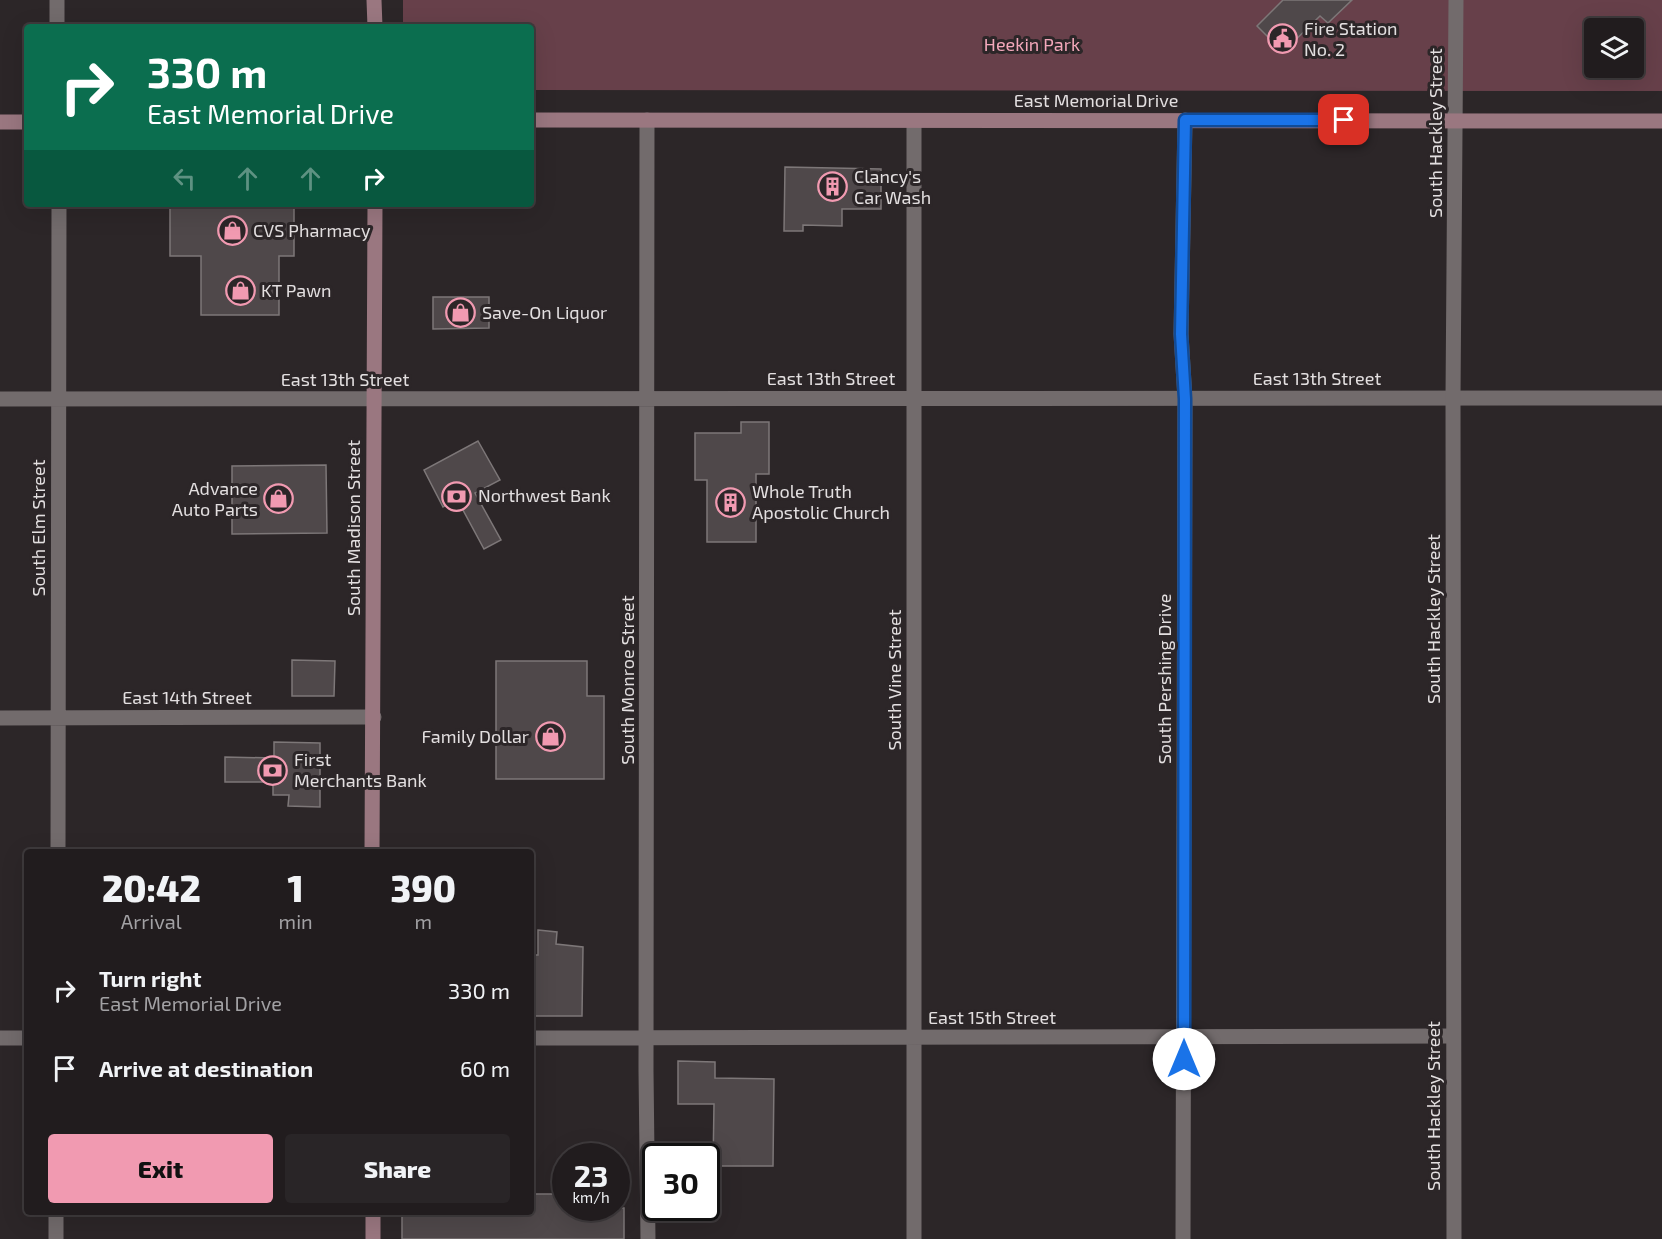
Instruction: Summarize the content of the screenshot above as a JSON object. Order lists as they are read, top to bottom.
{
  "streets": {
    "main road": ["East Memorial Drive", "South Madison Street"],
    "street": [
      "South Hackley Street",
      "East 13th Street",
      "South Elm Street",
      "South Pershing Drive",
      "South Monroe Street",
      "South Vine Street",
      "East 14th Street",
      "East 15th Street"
    ]
  },
  "crossings": [
    ["East Memorial Drive", "South Hackley Street"],
    ["East Memorial Drive", "South Pershing Drive"],
    ["East Memorial Drive", "South Monroe Street"],
    ["East Memorial Drive", "South Vine Street"],
    ["South Hackley Street", "East 13th Street"],
    ["South Hackley Street", "East 15th Street"],
    ["East 13th Street", "South Elm Street"],
    ["East 13th Street", "South Madison Street"],
    ["East 13th Street", "South Pershing Drive"],
    ["East 13th Street", "South Monroe Street"],
    ["East 13th Street", "South Vine Street"],
    ["South Elm Street", "East 14th Street"],
    ["South Madison Street", "East 14th Street"],
    ["South Pershing Drive", "East 15th Street"],
    ["South Monroe Street", "East 15th Street"],
    ["South Vine Street", "East 15th Street"]
  ],
  "parks": ["Heekin Park"],
  "places": {
    "public building": ["Fire Station No. 2"],
    "building": ["Clancy's Car Wash", "Whole Truth Apostolic Church"],
    "shop": [
      "CVS Pharmacy",
      "KT Pawn",
      "Save-On Liquor",
      "Advance Auto Parts",
      "Family Dollar"
    ],
    "bank": ["Northwest Bank", "First Merchants Bank"]
  },
  "page": {
    "turn": ["330 m", "East Memorial Drive"],
    "eta": [
      "20:42",
      "Arrival",
      "1",
      "min",
      "390",
      "m"
    ],
    "list": [
      {
        "name": "Turn right",
        "note": "East Memorial Drive",
        "value": "330 m"
      },
      {
        "name": "Arrive at destination",
        "value": "60 m"
      }
    ],
    "buttons": ["Exit", "Share"],
    "speed": "23 km/h",
    "limit": "30"
  }
}
